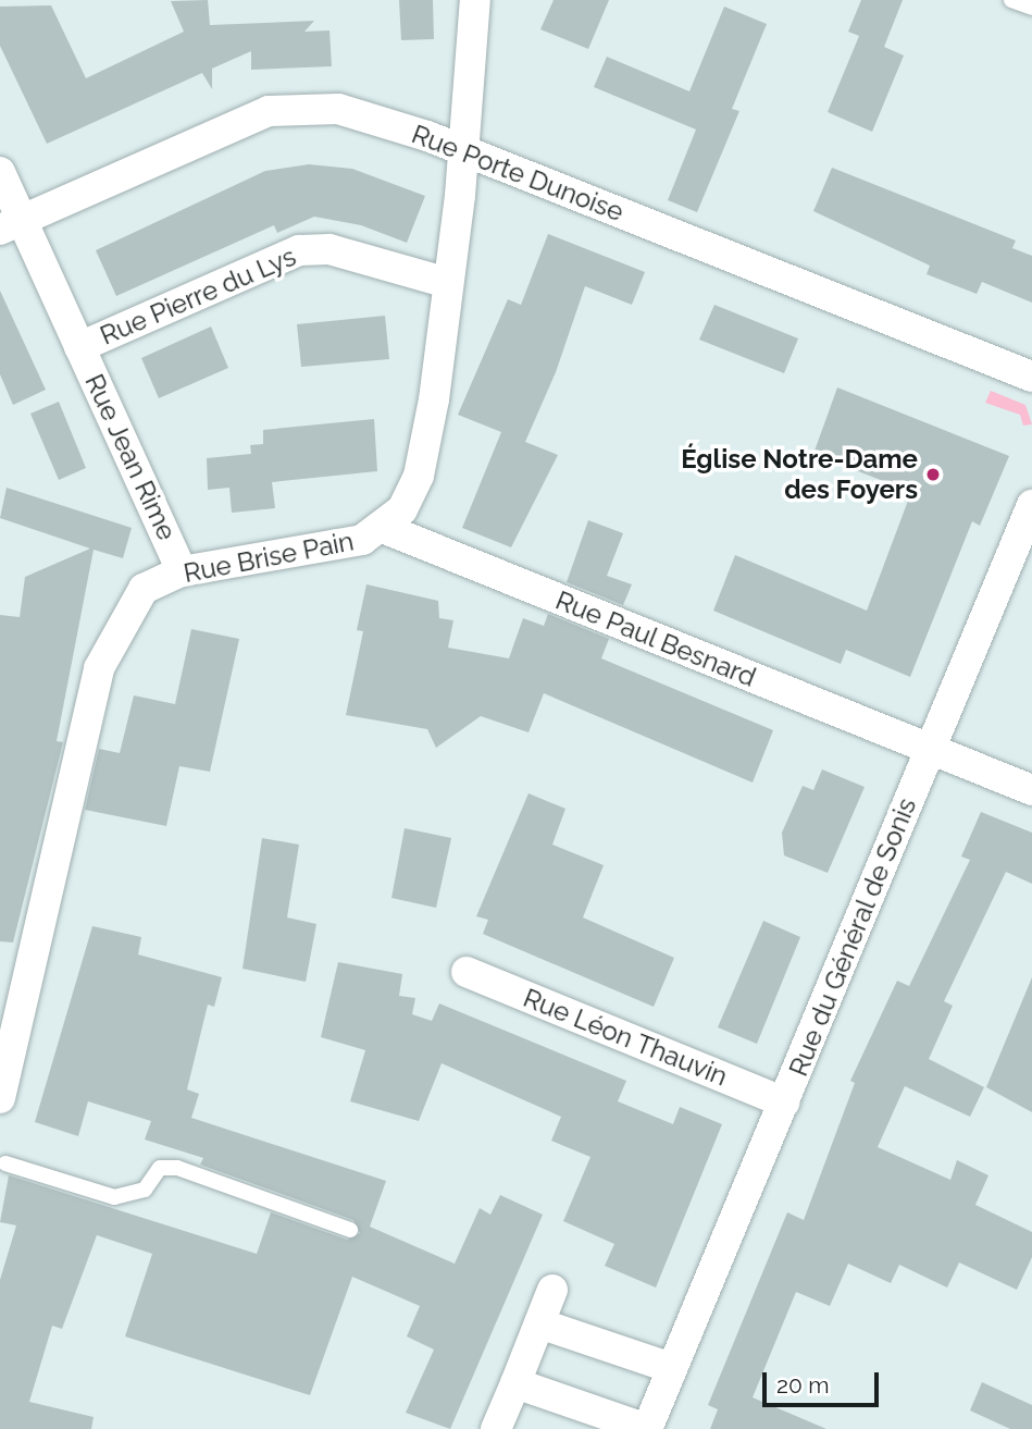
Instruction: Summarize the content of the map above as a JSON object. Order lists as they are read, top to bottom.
{
  "streets": {
    "street": [
      "Rue Porte Dunoise",
      "Rue Pierre du Lys",
      "Rue Jean Rime",
      "Rue Brise Pain",
      "Rue Paul Besnard",
      "Rue du Général de Sonis",
      "Rue Léon Thauvin"
    ]
  },
  "crossings": [
    ["Rue Porte Dunoise", "Rue Jean Rime"],
    ["Rue Porte Dunoise", "Rue Brise Pain"],
    ["Rue Pierre du Lys", "Rue Jean Rime"],
    ["Rue Pierre du Lys", "Rue Brise Pain"],
    ["Rue Jean Rime", "Rue Brise Pain"],
    ["Rue Brise Pain", "Rue Paul Besnard"],
    ["Rue Paul Besnard", "Rue du Général de Sonis"],
    ["Rue du Général de Sonis", "Rue Léon Thauvin"]
  ],
  "places": ["Église Notre-Dame des Foyers"],
  "scale_bar": "20 m"
}
